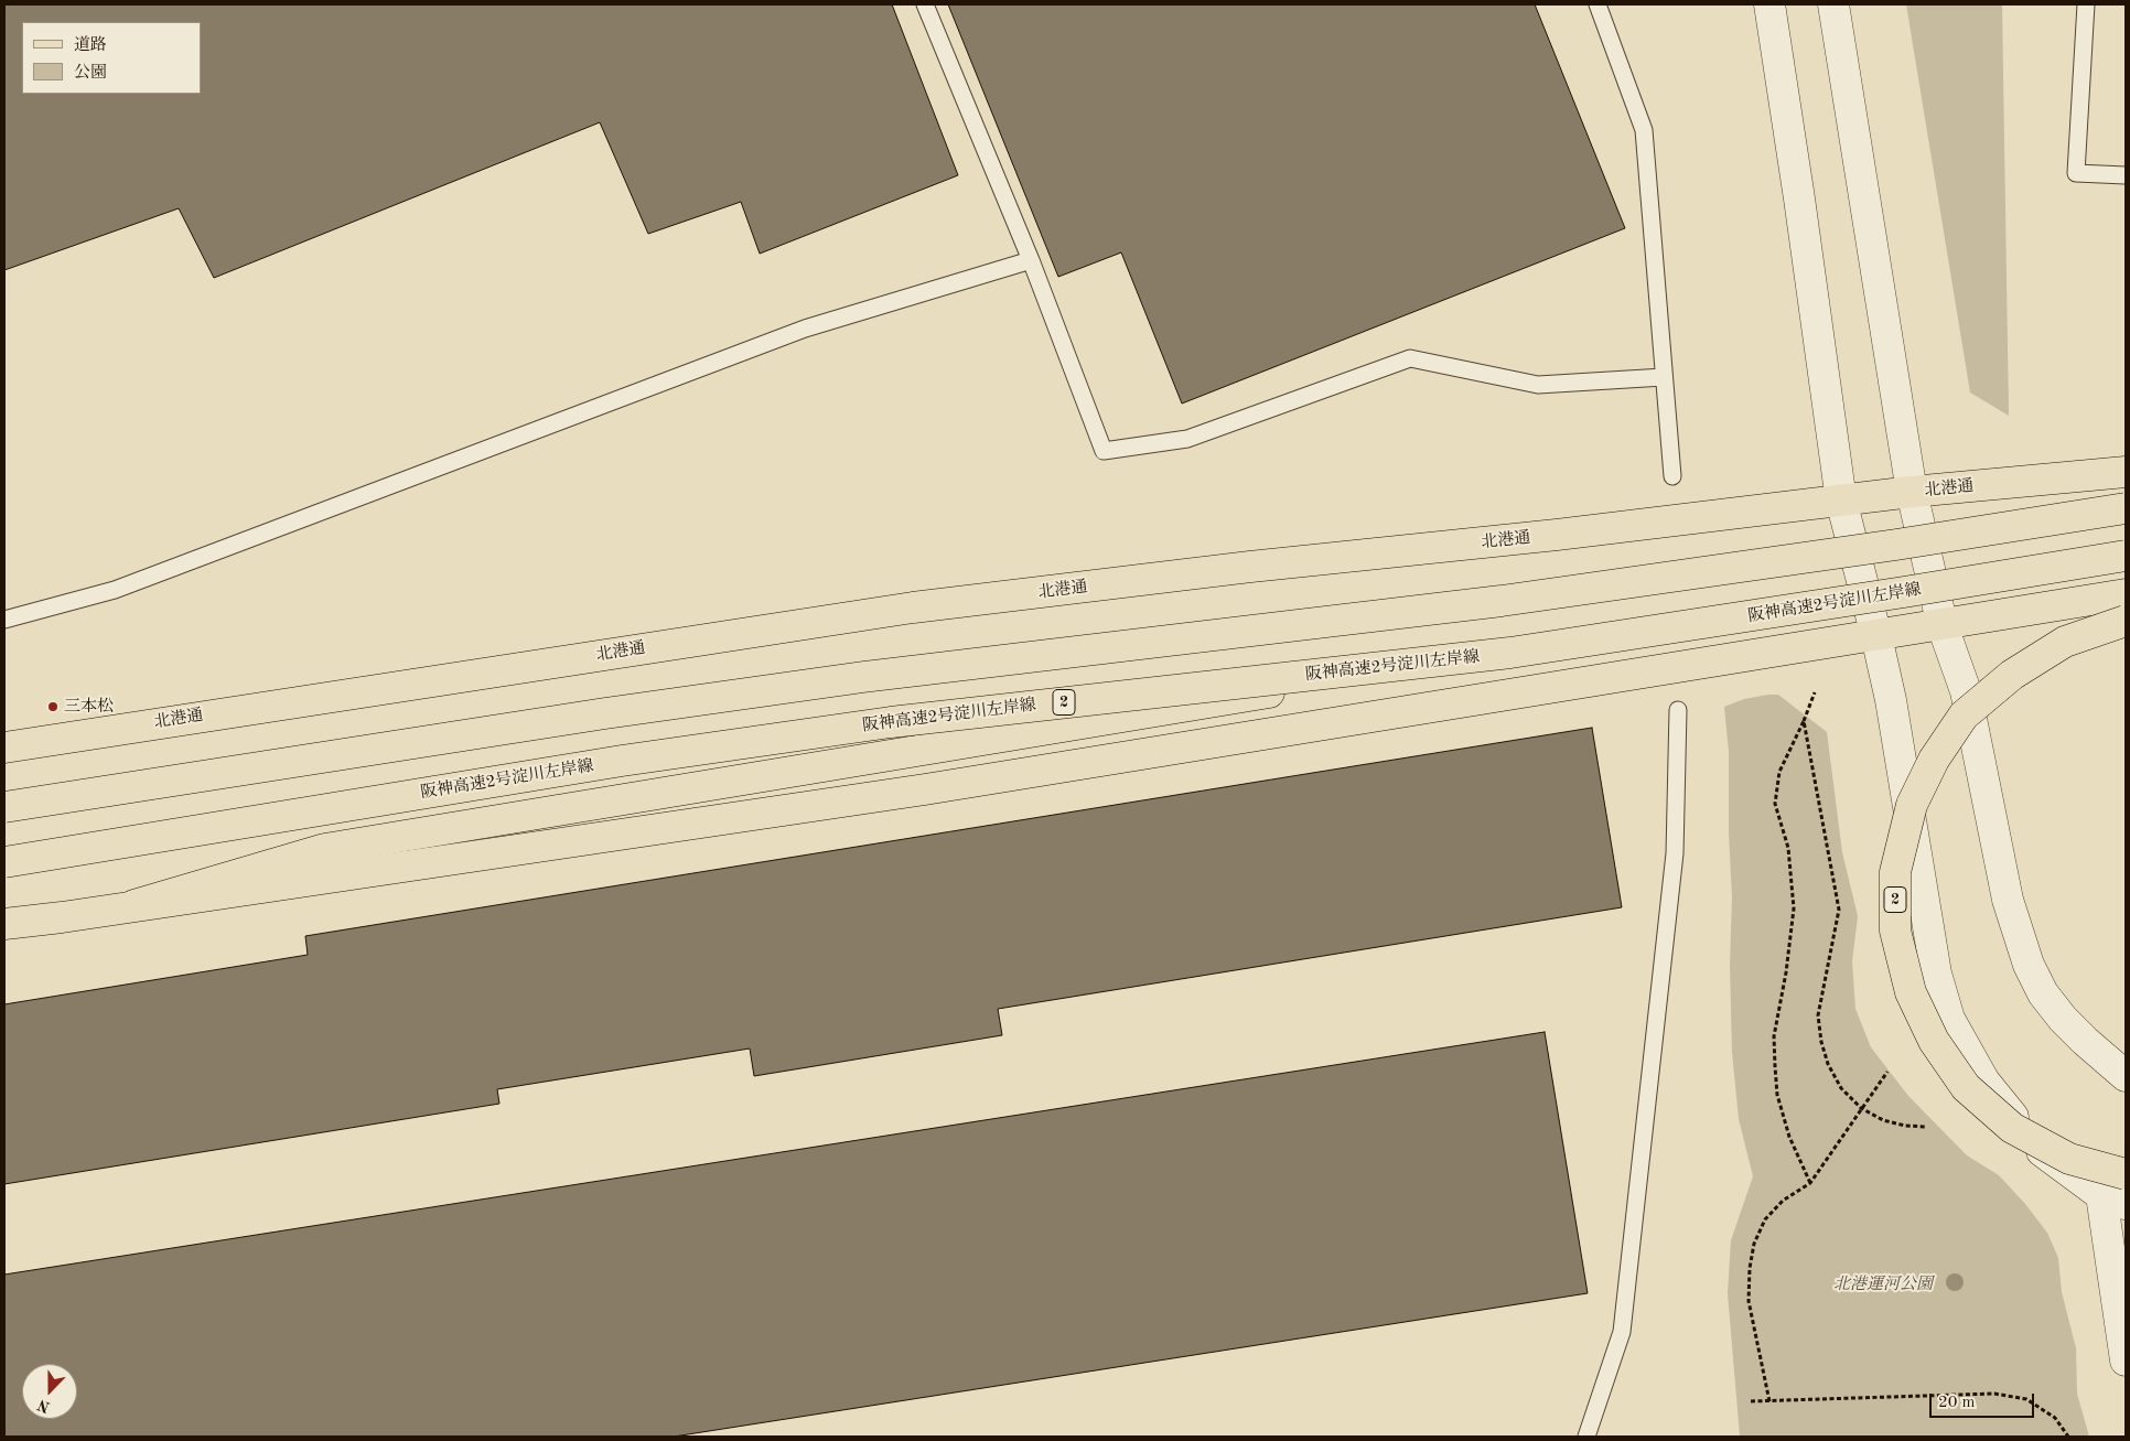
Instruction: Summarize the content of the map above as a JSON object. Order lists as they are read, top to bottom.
{
  "streets": {
    "main road": ["北港通", "阪神高速2号淀川左岸線", "2"]
  },
  "parks": ["北港運河公園"],
  "places": ["三本松"],
  "legend": ["道路", "公園"],
  "scale_bar": "20 m",
  "north": "bottom"
}
